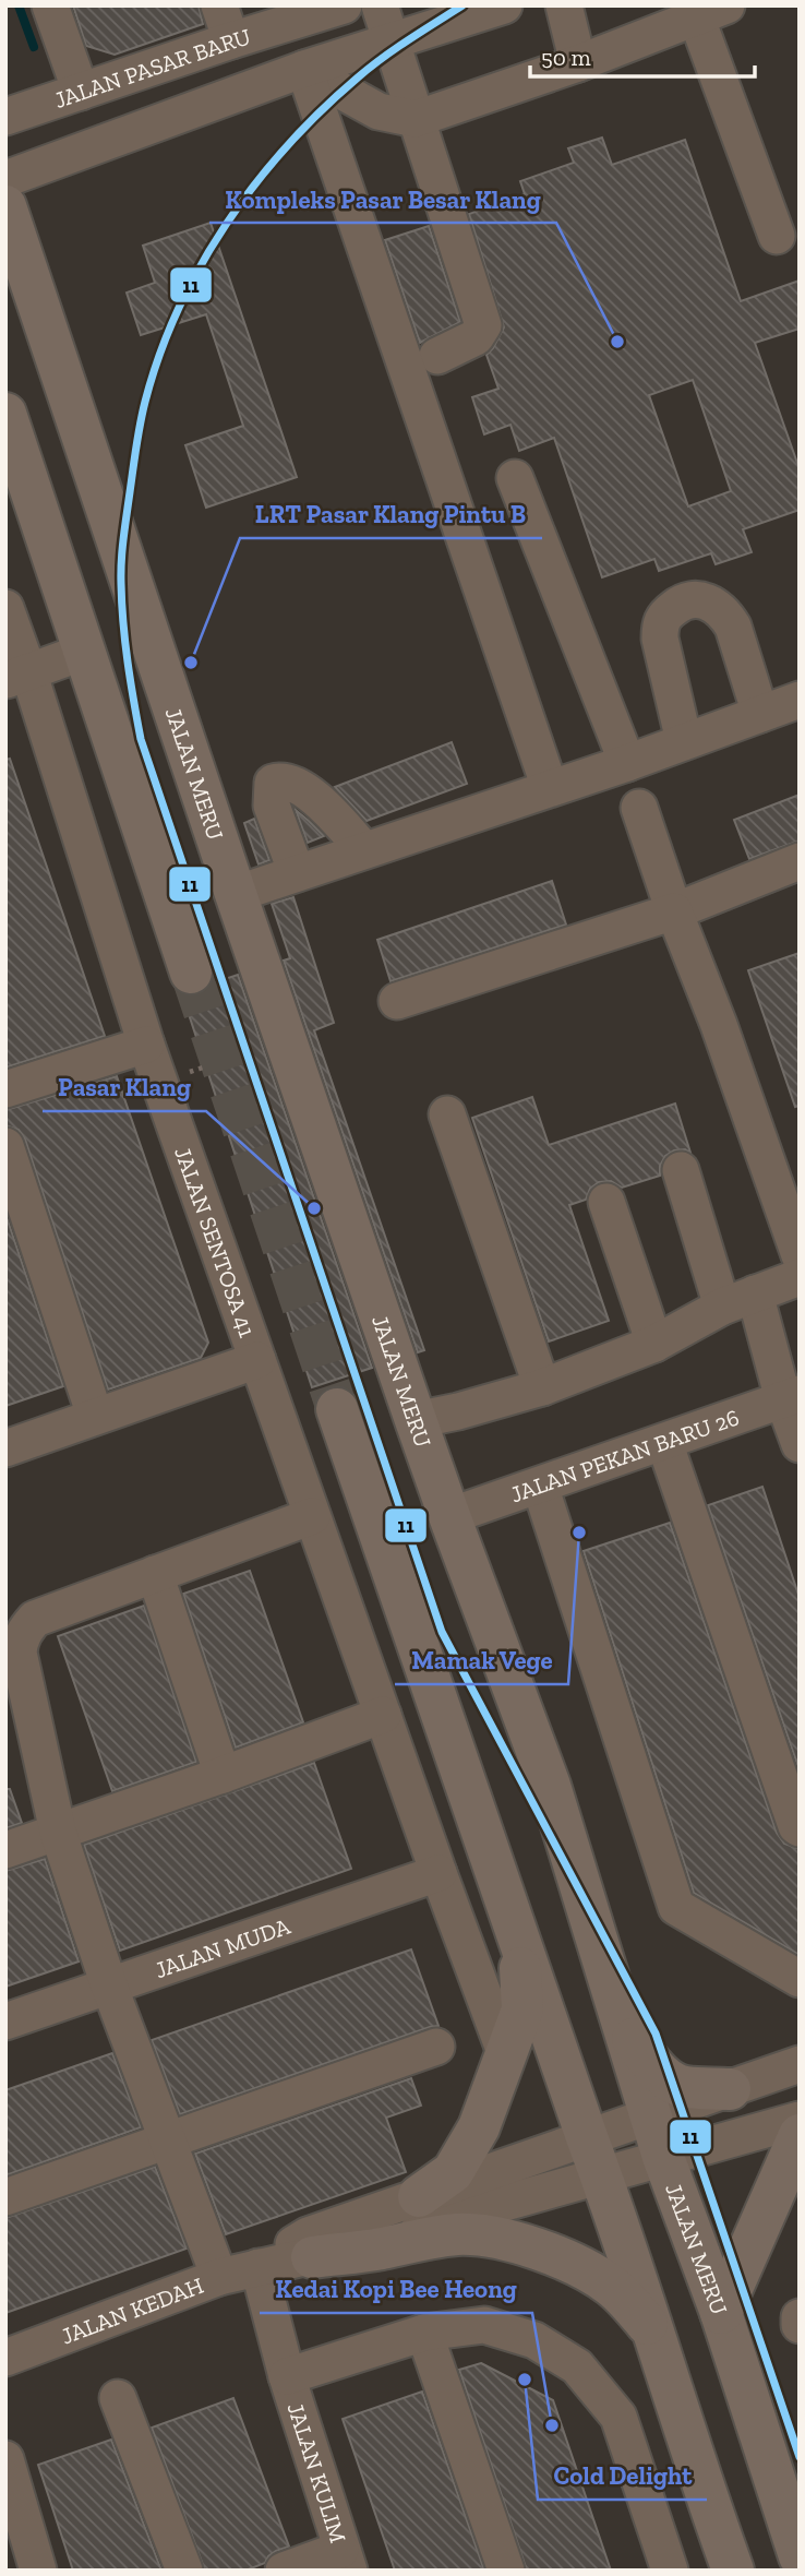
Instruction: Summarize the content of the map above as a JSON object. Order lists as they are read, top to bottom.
{
  "streets": {
    "highway": ["JALAN MERU"],
    "street": [
      "JALAN PASAR BARU",
      "JALAN SENTOSA 41",
      "JALAN PEKAN BARU 26",
      "JALAN MUDA",
      "JALAN KEDAH",
      "JALAN KULIM"
    ]
  },
  "crossings": [
    ["JALAN MERU", "JALAN PEKAN BARU 26"],
    ["JALAN MERU", "JALAN KEDAH"],
    ["JALAN SENTOSA 41", "JALAN MUDA"],
    ["JALAN KEDAH", "JALAN KULIM"]
  ],
  "places": [
    "Kompleks Pasar Besar Klang",
    "LRT Pasar Klang Pintu B",
    "Pasar Klang",
    "Mamak Vege",
    "Cold Delight",
    "Kedai Kopi Bee Heong"
  ],
  "lines": ["transit line 11"],
  "scale_bar": "50 m"
}
